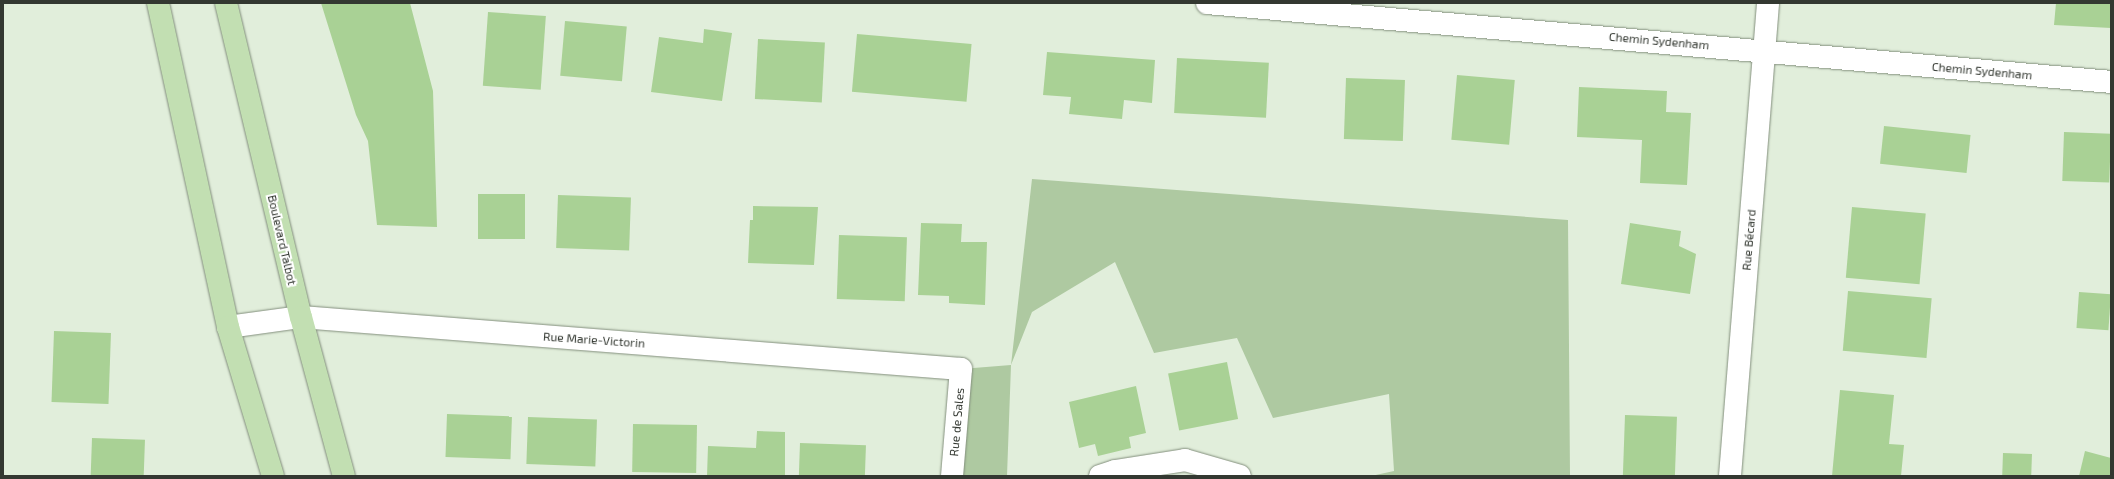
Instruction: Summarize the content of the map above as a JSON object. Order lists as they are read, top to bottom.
{
  "streets": {
    "main road": ["Boulevard Talbot"],
    "street": [
      "Chemin Sydenham",
      "Rue Bécard",
      "Rue Marie-Victorin",
      "Rue de Sales"
    ]
  },
  "crossings": [
    ["Chemin Sydenham", "Rue Bécard"],
    ["Boulevard Talbot", "Rue Marie-Victorin"],
    ["Rue Marie-Victorin", "Rue de Sales"]
  ]
}
